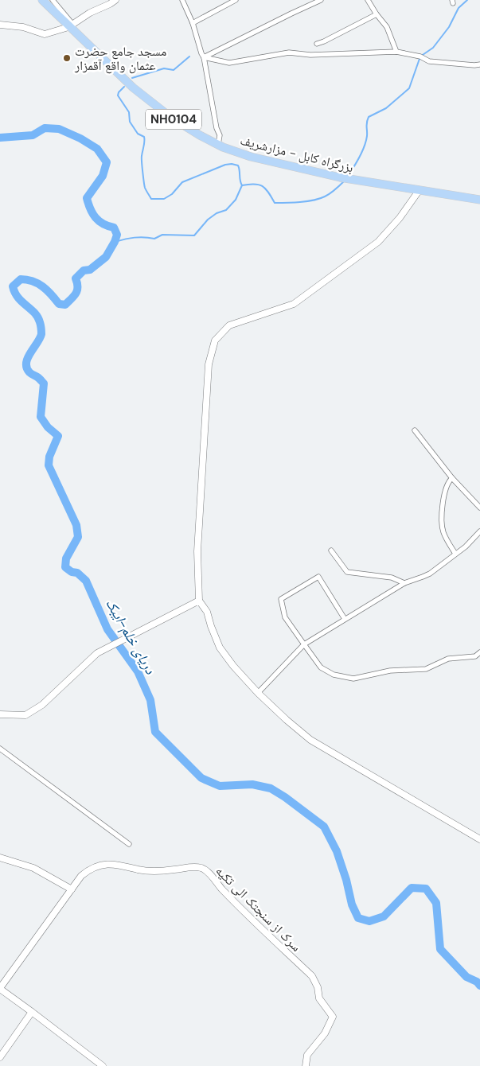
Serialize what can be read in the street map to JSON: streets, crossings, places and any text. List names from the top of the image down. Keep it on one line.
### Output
{"streets":{"highway":["NH0104","بزرگراه کابل - مزارشریف"],"main road":["سرک از سنجتک الی تکیه"]},"water":["دریای خلم-ایبک"],"places":["مسجد جامع حضرت عثمان واقع آقمزار"]}
